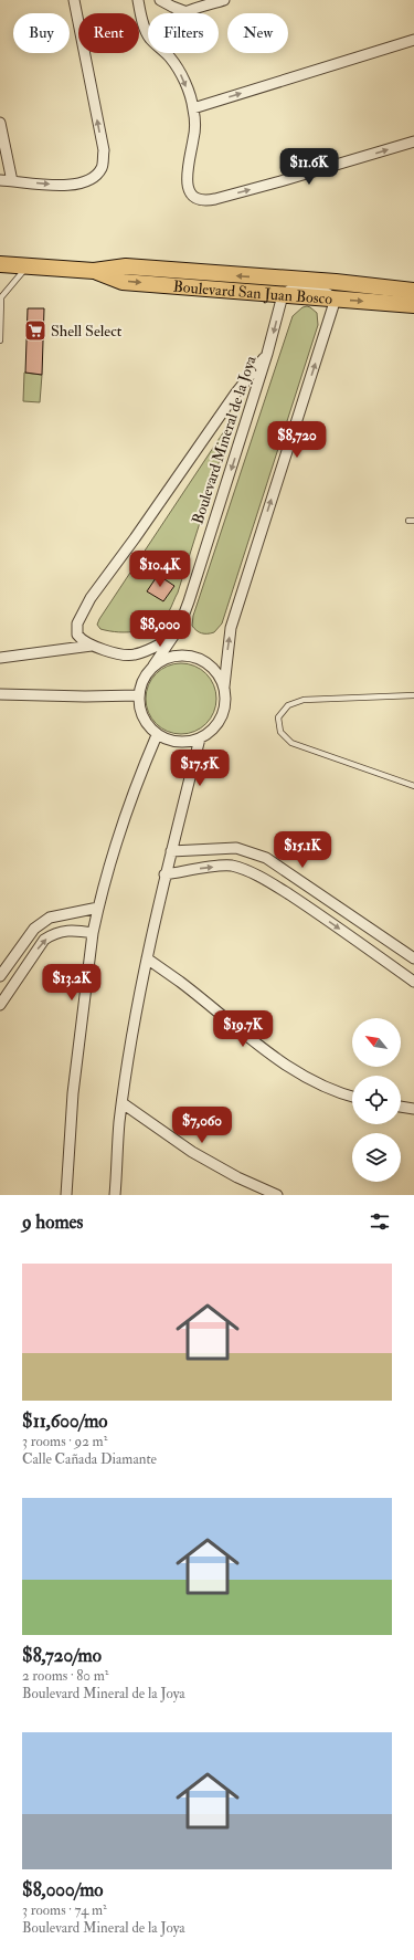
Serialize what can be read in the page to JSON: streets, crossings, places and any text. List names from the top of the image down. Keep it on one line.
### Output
{"streets":{"main road":["Boulevard San Juan Bosco"],"street":["Boulevard Mineral de la Joya"]},"crossings":[["Boulevard San Juan Bosco","Boulevard Mineral de la Joya"]],"places":{"supermarket":["Shell Select"]},"north":"top left","page":{"chip":["Buy","Rent","Filters","New"],"price":["$11.6K","$8,720","$10.4K","$8,000","$17.5K","$15.1K","$13.2K","$19.7K","$7,060"],"heading":"9 homes","list":[{"name":"$11,600/mo","note":"3 rooms · 92 m² · Calle Cañada Diamante"},{"name":"$8,720/mo","note":"2 rooms · 80 m² · Boulevard Mineral de la Joya"},{"name":"$8,000/mo","note":"3 rooms · 74 m² · Boulevard Mineral de la Joya"}]}}
